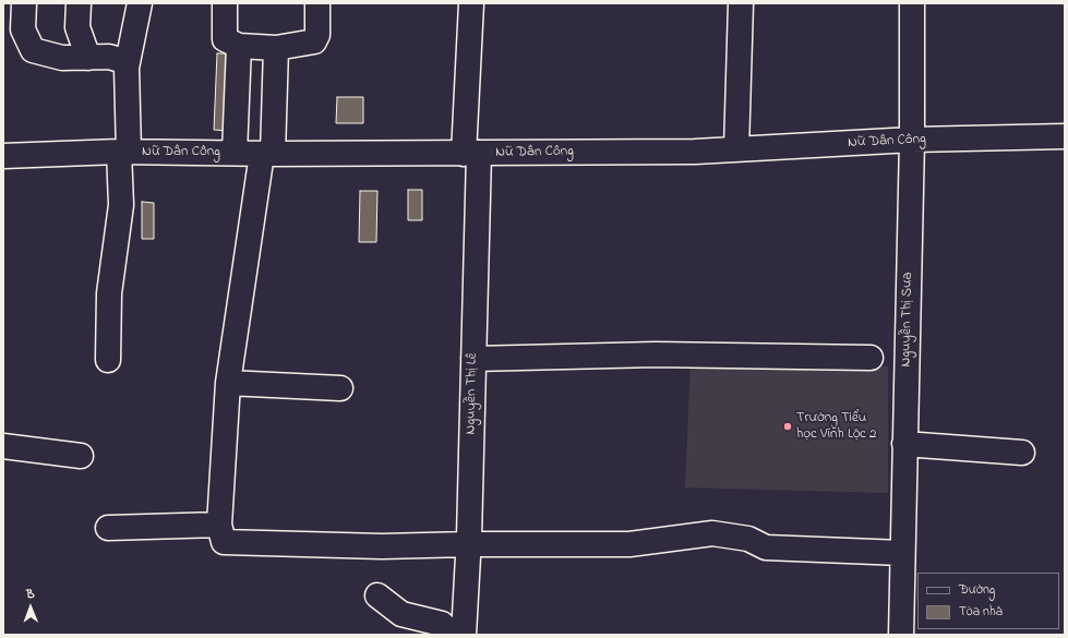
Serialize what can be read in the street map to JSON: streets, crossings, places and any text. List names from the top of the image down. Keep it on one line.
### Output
{"streets":{"street":["Nữ Dân Công","Nguyễn Thị Sưa","Nguyễn Thị Lê"]},"crossings":[["Nữ Dân Công","Nguyễn Thị Sưa"],["Nữ Dân Công","Nguyễn Thị Lê"]],"places":["Trường Tiểu học Vĩnh Lộc 2"],"legend":["Đường","Tòa nhà"],"north":"top"}
